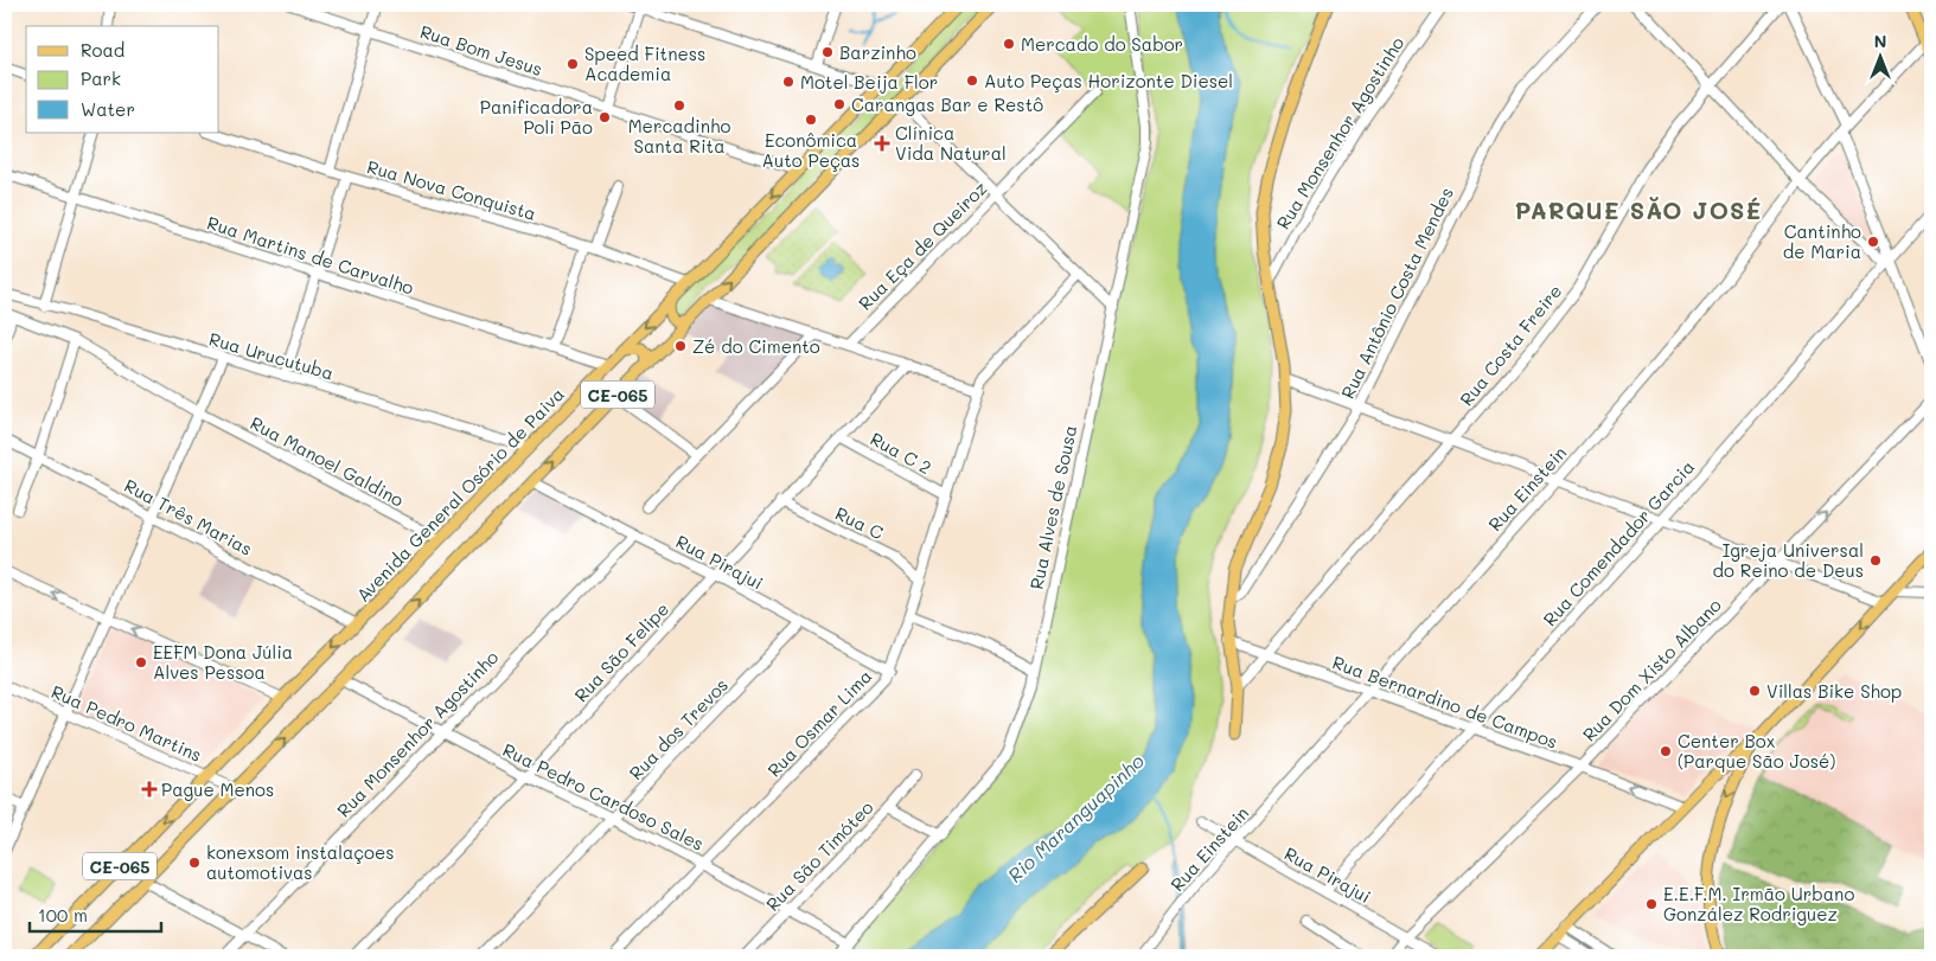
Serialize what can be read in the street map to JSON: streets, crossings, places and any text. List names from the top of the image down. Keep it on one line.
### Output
{"streets":{"main road":["CE-065","Avenida General Osório de Paiva"],"street":["Rua Bom Jesus","Rua Monsenhor Agostinho","Rua Nova Conquista","Rua Eça de Queiroz","Rua Martins de Carvalho","Rua Antônio Costa Mendes","Rua Costa Freire","Rua Urucutuba","Rua C 2","Rua Manoel Galdino","Rua Einstein","Rua Alves de Sousa","Rua Três Marias","Rua C","Rua Comendador Garcia","Rua Pirajui","Rua São Felipe","Rua Dom Xisto Albano","Rua Bernardino de Campos","Rua Pedro Martins","Rua Osmar Lima","Rua dos Trevos","Rua Pedro Cardoso Sales","Rua São Timóteo"]},"crossings":[["Rua Bom Jesus","Avenida General Osório de Paiva"],["Rua Monsenhor Agostinho","Rua Pirajui"],["Rua Monsenhor Agostinho","Rua Pedro Cardoso Sales"],["Rua Nova Conquista","Avenida General Osório de Paiva"],["Rua Martins de Carvalho","Avenida General Osório de Paiva"],["Rua Costa Freire","Rua Bernardino de Campos"],["Rua Urucutuba","Avenida General Osório de Paiva"],["CE-065","Rua Pirajui"],["CE-065","Rua Pedro Martins"],["CE-065","Rua Pedro Cardoso Sales"],["Rua C 2","Rua São Felipe"],["Rua C 2","Rua Osmar Lima"],["Rua Manoel Galdino","Avenida General Osório de Paiva"],["Rua Einstein","Rua Pirajui"],["Rua Einstein","Rua Bernardino de Campos"],["Avenida General Osório de Paiva","Rua Três Marias"],["Avenida General Osório de Paiva","Rua Pedro Martins"],["Rua Alves de Sousa","Rua Pedro Cardoso Sales"],["Rua C","Rua São Felipe"],["Rua C","Rua Osmar Lima"],["Rua Comendador Garcia","Rua Pirajui"],["Rua Comendador Garcia","Rua Bernardino de Campos"],["Rua Pirajui","Rua São Felipe"],["Rua Pirajui","Rua Dom Xisto Albano"],["Rua Pirajui","Rua Osmar Lima"],["Rua Pirajui","Rua dos Trevos"],["Rua São Felipe","Rua Pedro Cardoso Sales"],["Rua Dom Xisto Albano","Rua Bernardino de Campos"],["Rua Osmar Lima","Rua Pedro Cardoso Sales"],["Rua dos Trevos","Rua Pedro Cardoso Sales"],["Rua Pedro Cardoso Sales","Rua São Timóteo"]],"districts":["PARQUE SĂO JOSÉ"],"water":["Rio Maranguapinho"],"places":{"other":["Mercado do Sabor","Barzinho","Speed Fitness Academia","Auto Peças Horizonte Diesel","Motel Beija Flor","Carangas Bar e Restô","Mercadinho Santa Rita","Panificadora Poli Pão","Econômica Auto Peças","Cantinho de Maria","Zé do Cimento","Igreja Universal do Reino de Deus","EEFM Dona Júlia Alves Pessoa","Villas Bike Shop","Center Box (Parque São José)","konexsom instalaçoes automotivas","E.E.F.M. Irmão Urbano González Rodriguez"],"health":["Clínica Vida Natural","Pague Menos"]},"legend":["Road","Park","Water"],"scale_bar":"100 m","north":"top"}
